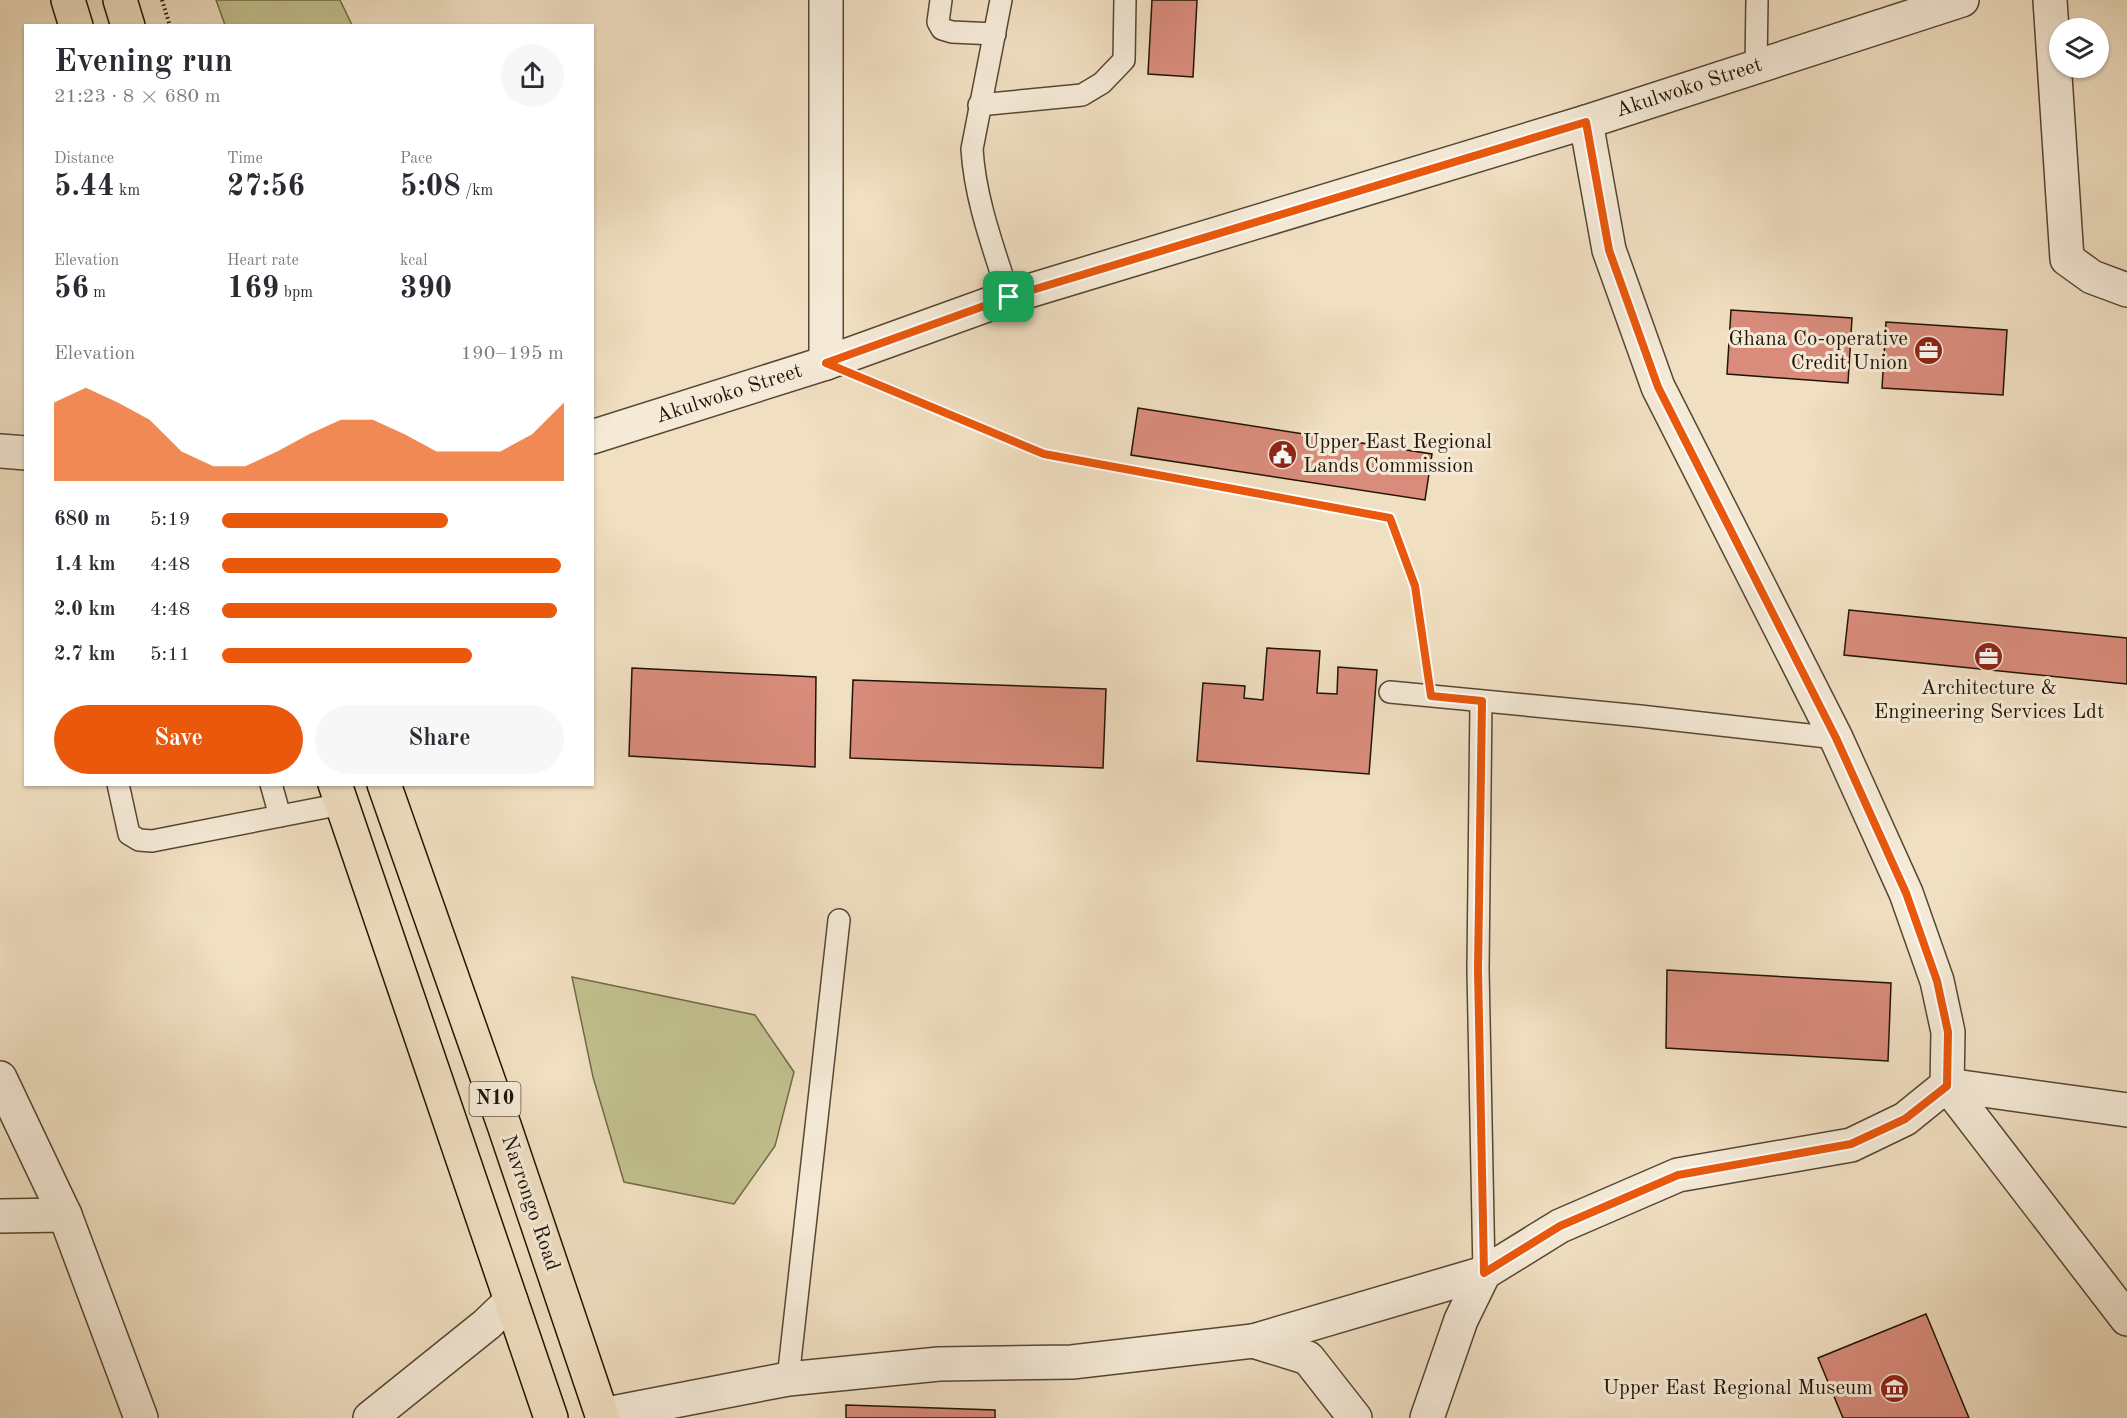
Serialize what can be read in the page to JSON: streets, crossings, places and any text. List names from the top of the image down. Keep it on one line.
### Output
{"streets":{"highway":["N10","Navrongo Road"],"street":["Akulwoko Street"]},"places":{"office":["Ghana Co-operative Credit Union","Architecture & Engineering Services Ldt"],"public building":["Upper East Regional Lands Commission"],"museum":["Upper East Regional Museum"]},"page":{"heading":["Evening run","21:23 · 8 × 680 m"],"stats":[["Distance","5.44 km"],["Time","27:56"],["Pace","5:08 /km"],["Elevation","56 m"],["Heart rate","169 bpm"],["kcal","390"]],"chart":["Elevation","190–195 m"],"list":[{"name":"680 m","note":"5:19"},{"name":"1.4 km","note":"4:48"},{"name":"2.0 km","note":"4:48"},{"name":"2.7 km","note":"5:11"}],"buttons":["Save","Share"]}}
